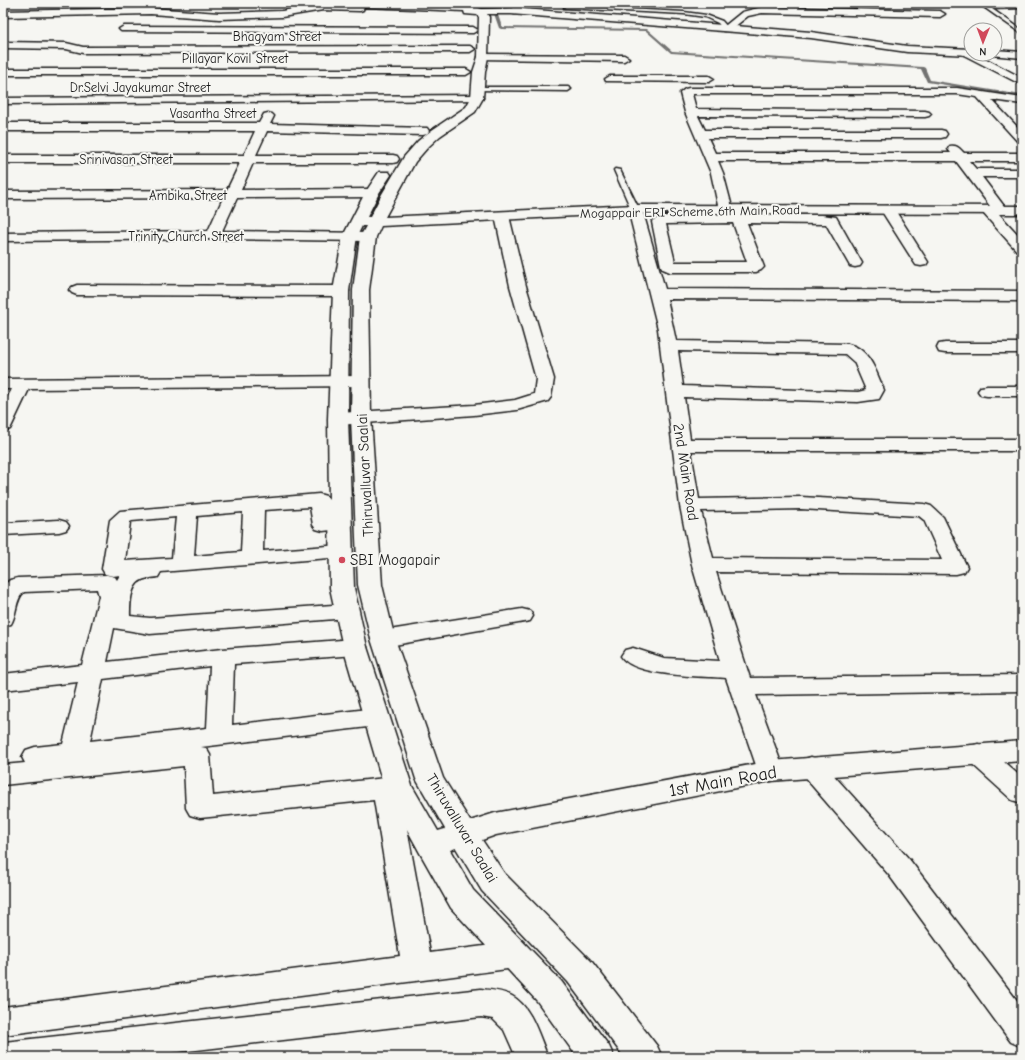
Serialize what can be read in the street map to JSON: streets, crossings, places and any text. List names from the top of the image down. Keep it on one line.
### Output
{"streets":{"main road":["Mogappair ERI Scheme 6th Main Road","Thiruvalluvar Saalai","1st Main Road"],"street":["Bhagyam Street","Pillayar Kovil Street","Dr.Selvi Jayakumar Street","Vasantha Street","Srinivasan Street","Ambika Street","Trinity Church Street","2nd Main Road"]},"crossings":[["Bhagyam Street","Thiruvalluvar Saalai"],["Pillayar Kovil Street","Dr.Selvi Jayakumar Street"],["Pillayar Kovil Street","Thiruvalluvar Saalai"],["Dr.Selvi Jayakumar Street","Thiruvalluvar Saalai"],["Vasantha Street","Thiruvalluvar Saalai"],["Srinivasan Street","Thiruvalluvar Saalai"],["Ambika Street","Thiruvalluvar Saalai"],["Mogappair ERI Scheme 6th Main Road","Trinity Church Street"],["Mogappair ERI Scheme 6th Main Road","2nd Main Road"],["Mogappair ERI Scheme 6th Main Road","Thiruvalluvar Saalai"],["Trinity Church Street","Thiruvalluvar Saalai"],["2nd Main Road","1st Main Road"],["Thiruvalluvar Saalai","1st Main Road"]],"places":["SBI Mogapair"],"north":"bottom"}
